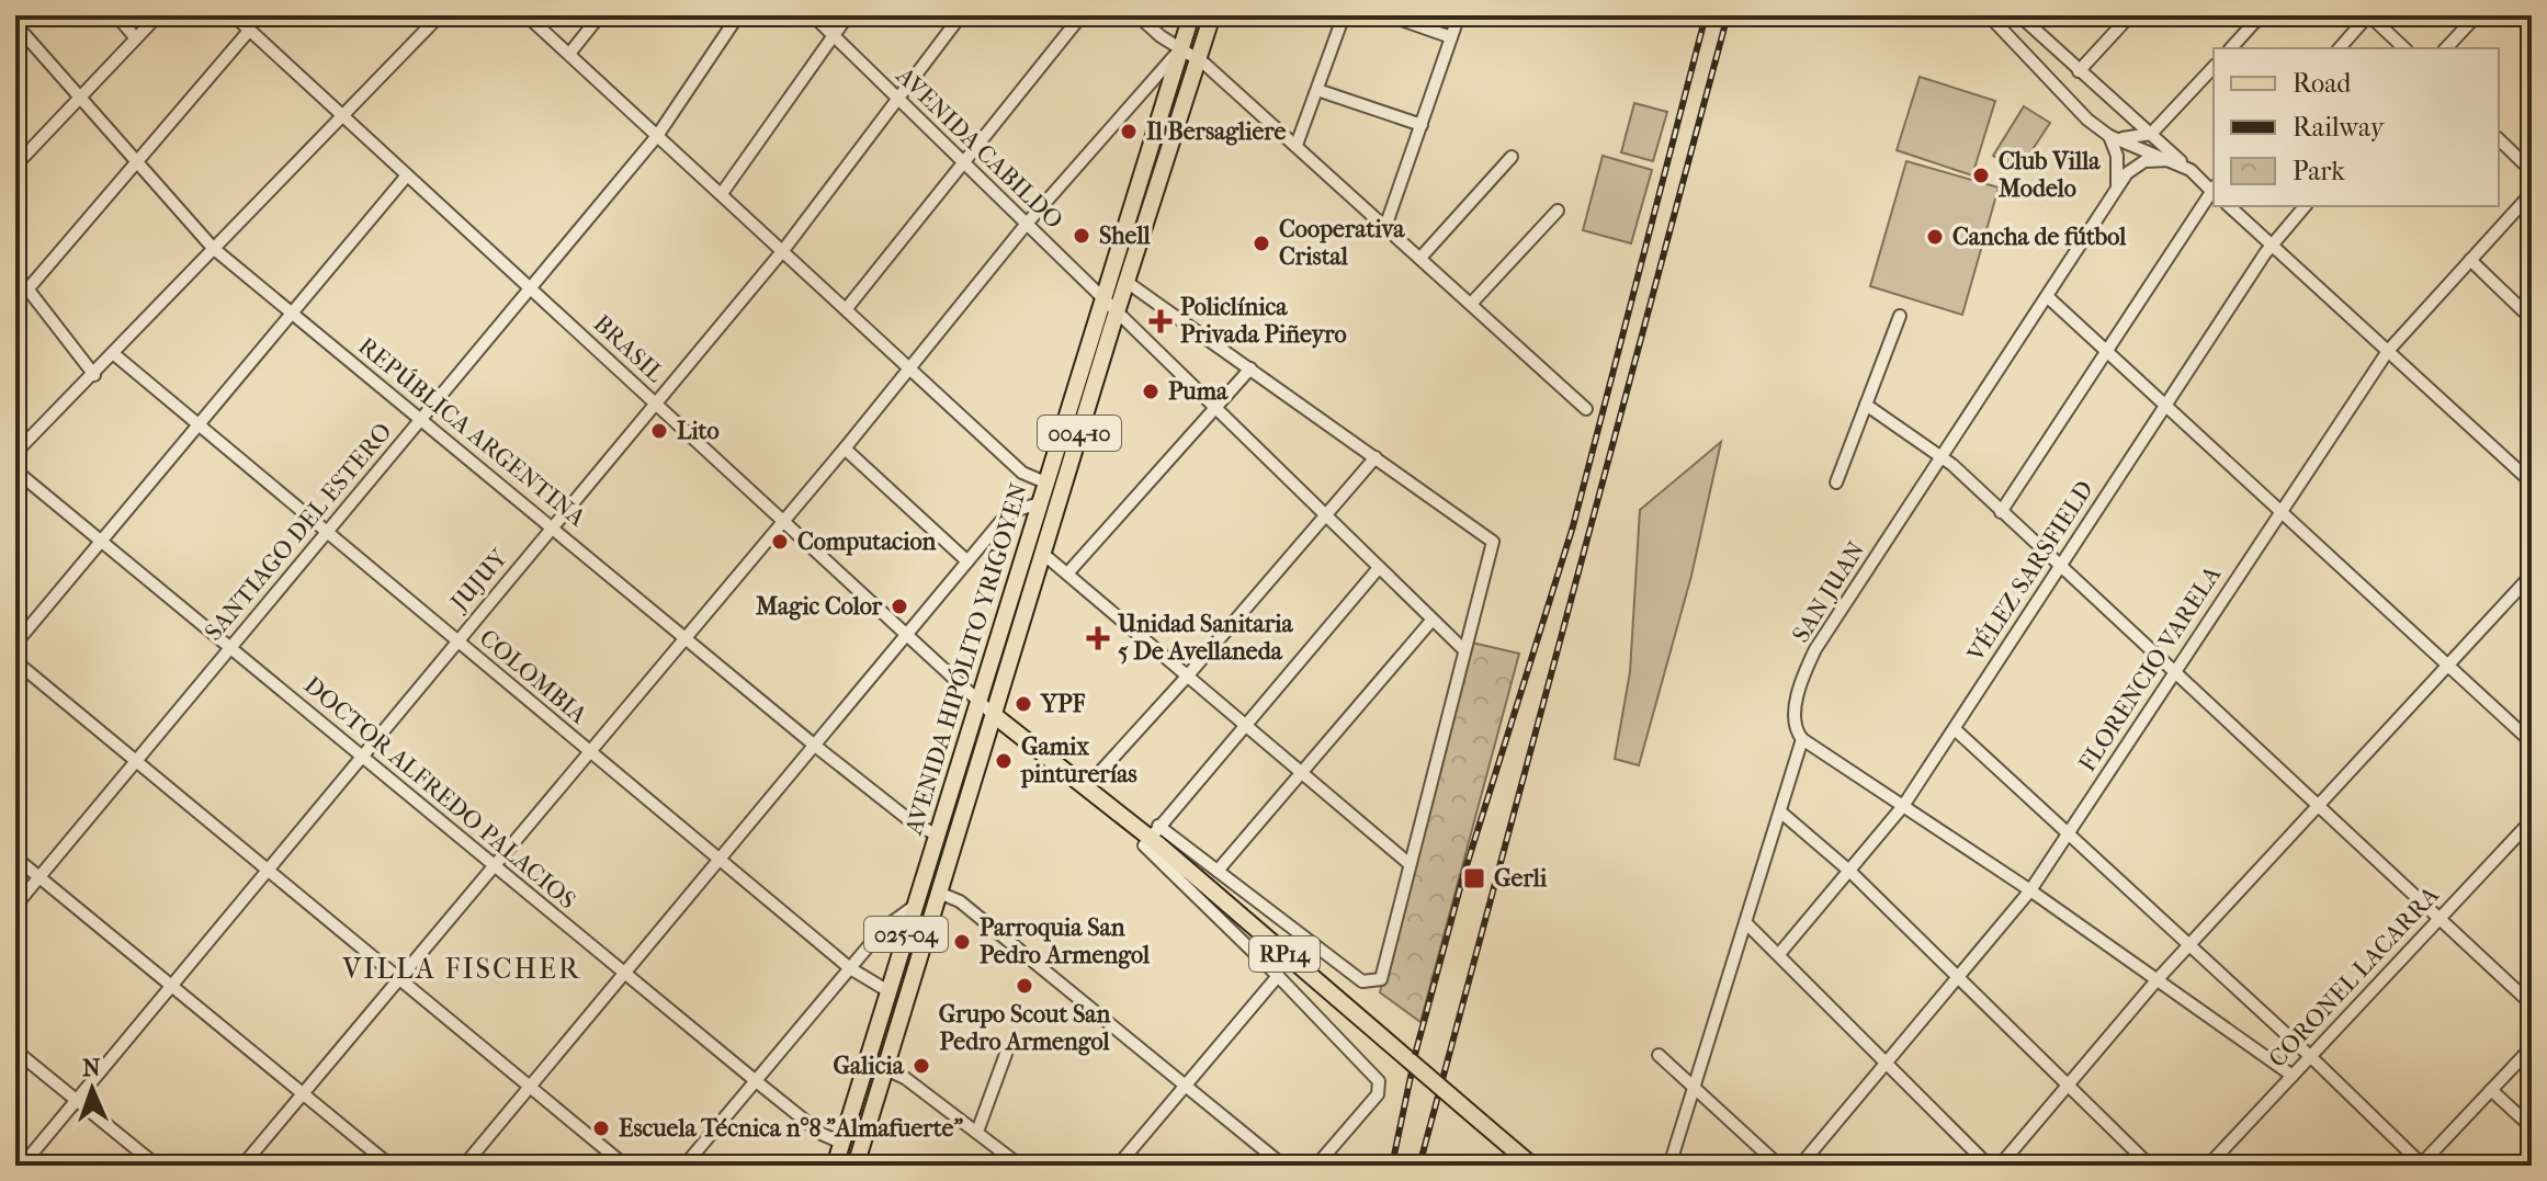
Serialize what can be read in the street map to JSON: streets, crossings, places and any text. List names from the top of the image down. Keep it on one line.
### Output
{"streets":{"main road":["004-10","AVENIDA HIPÓLITO YRIGOYEN","025-04","RP14"],"street":["AVENIDA CABILDO","BRASIL","REPÚBLICA ARGENTINA","SANTIAGO DEL ESTERO","VÉLEZ SARSFIELD","JUJUY","SAN JUAN","FLORENCIO VARELA","COLOMBIA","DOCTOR ALFREDO PALACIOS","CORONEL LACARRA"]},"crossings":[["AVENIDA CABILDO","JUJUY"],["AVENIDA CABILDO","AVENIDA HIPÓLITO YRIGOYEN"],["BRASIL","SANTIAGO DEL ESTERO"],["BRASIL","JUJUY"],["BRASIL","AVENIDA HIPÓLITO YRIGOYEN"],["BRASIL","RP14"],["REPÚBLICA ARGENTINA","SANTIAGO DEL ESTERO"],["REPÚBLICA ARGENTINA","JUJUY"],["REPÚBLICA ARGENTINA","AVENIDA HIPÓLITO YRIGOYEN"],["SANTIAGO DEL ESTERO","COLOMBIA"],["SANTIAGO DEL ESTERO","DOCTOR ALFREDO PALACIOS"],["JUJUY","COLOMBIA"],["JUJUY","DOCTOR ALFREDO PALACIOS"],["AVENIDA HIPÓLITO YRIGOYEN","COLOMBIA"],["AVENIDA HIPÓLITO YRIGOYEN","DOCTOR ALFREDO PALACIOS"],["AVENIDA HIPÓLITO YRIGOYEN","RP14"]],"districts":["VILLA FISCHER"],"places":{"other":["Il Bersagliere","Club Villa Modelo","Shell","Cancha de fútbol","Cooperativa Cristal","Puma","Lito","Computacion","Magic Color","YPF","Gamix pinturerías","Parroquia San Pedro Armengol","Grupo Scout San Pedro Armengol","Galicia","Escuela Técnica n°8 \"Almafuerte\""],"health":["Policlínica Privada Piñeyro","Unidad Sanitaria 5 De Avellaneda"],"transit":["Gerli"]},"legend":["Road","Railway","Park"],"north":"top"}
